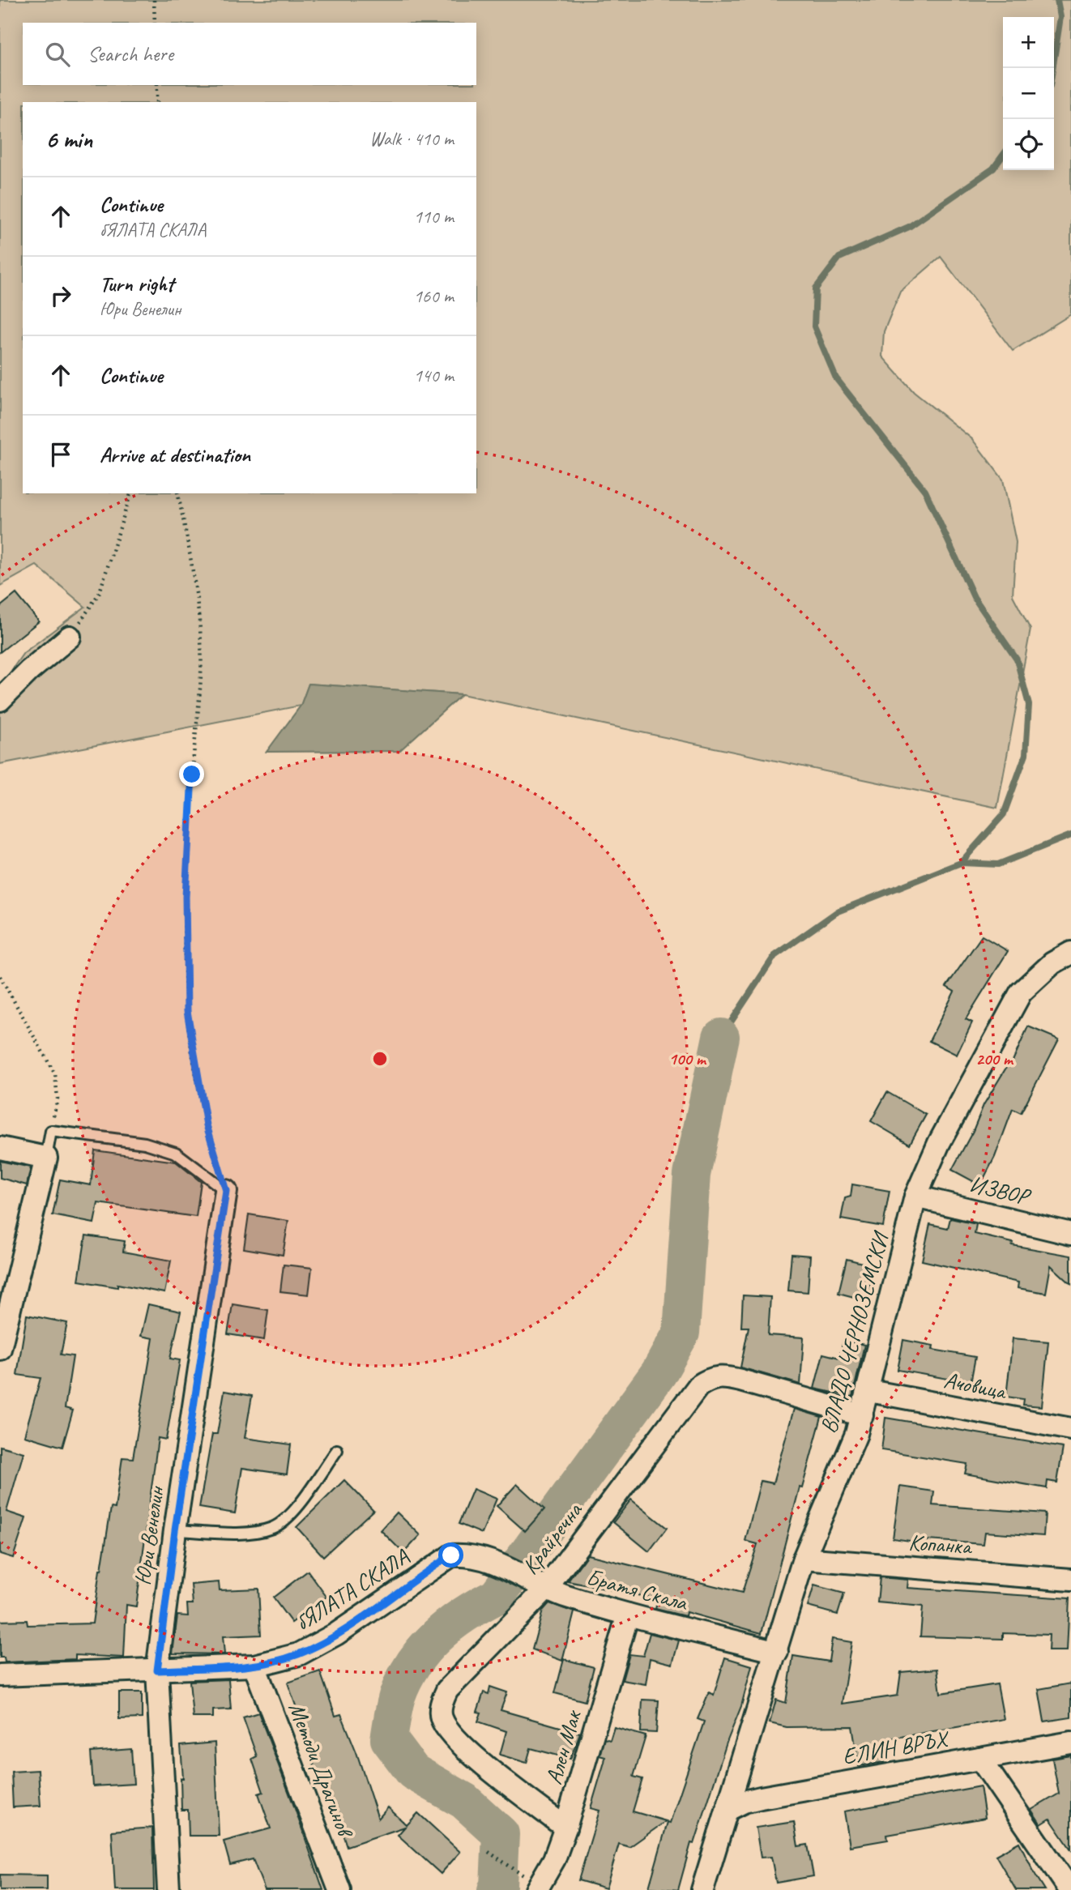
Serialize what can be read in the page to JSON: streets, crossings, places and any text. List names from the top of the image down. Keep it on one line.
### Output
{"streets":{"street":["ИЗВОР","ВЛАДО ЧЕРНОЗЕМСКИ","Ачовица","Юри Венелин","Крайречна","Копанка","бЯЛАТА СКАЛА","Братя Скала","Ален Мак","ЕЛИН ВРЪХ","Методи Драгинов"]},"crossings":[["ИЗВОР","ВЛАДО ЧЕРНОЗЕМСКИ"],["ВЛАДО ЧЕРНОЗЕМСКИ","Ачовица"],["ВЛАДО ЧЕРНОЗЕМСКИ","Крайречна"],["ВЛАДО ЧЕРНОЗЕМСКИ","Копанка"],["ВЛАДО ЧЕРНОЗЕМСКИ","Братя Скала"],["ВЛАДО ЧЕРНОЗЕМСКИ","ЕЛИН ВРЪХ"],["Юри Венелин","бЯЛАТА СКАЛА"],["Крайречна","Братя Скала"],["Крайречна","Ален Мак"],["бЯЛАТА СКАЛА","Братя Скала"],["бЯЛАТА СКАЛА","Методи Драгинов"],["Братя Скала","Ален Мак"]],"page":{"map_buttons":["+","−"],"search":"Search here","heading":["6 min","Walk · 410 m"],"list":[["Continue","бЯЛАТА СКАЛА","110 m"],["Turn right","Юри Венелин","160 m"],["Continue","140 m"],"Arrive at destination"]},"rings":["100 m","200 m"]}
